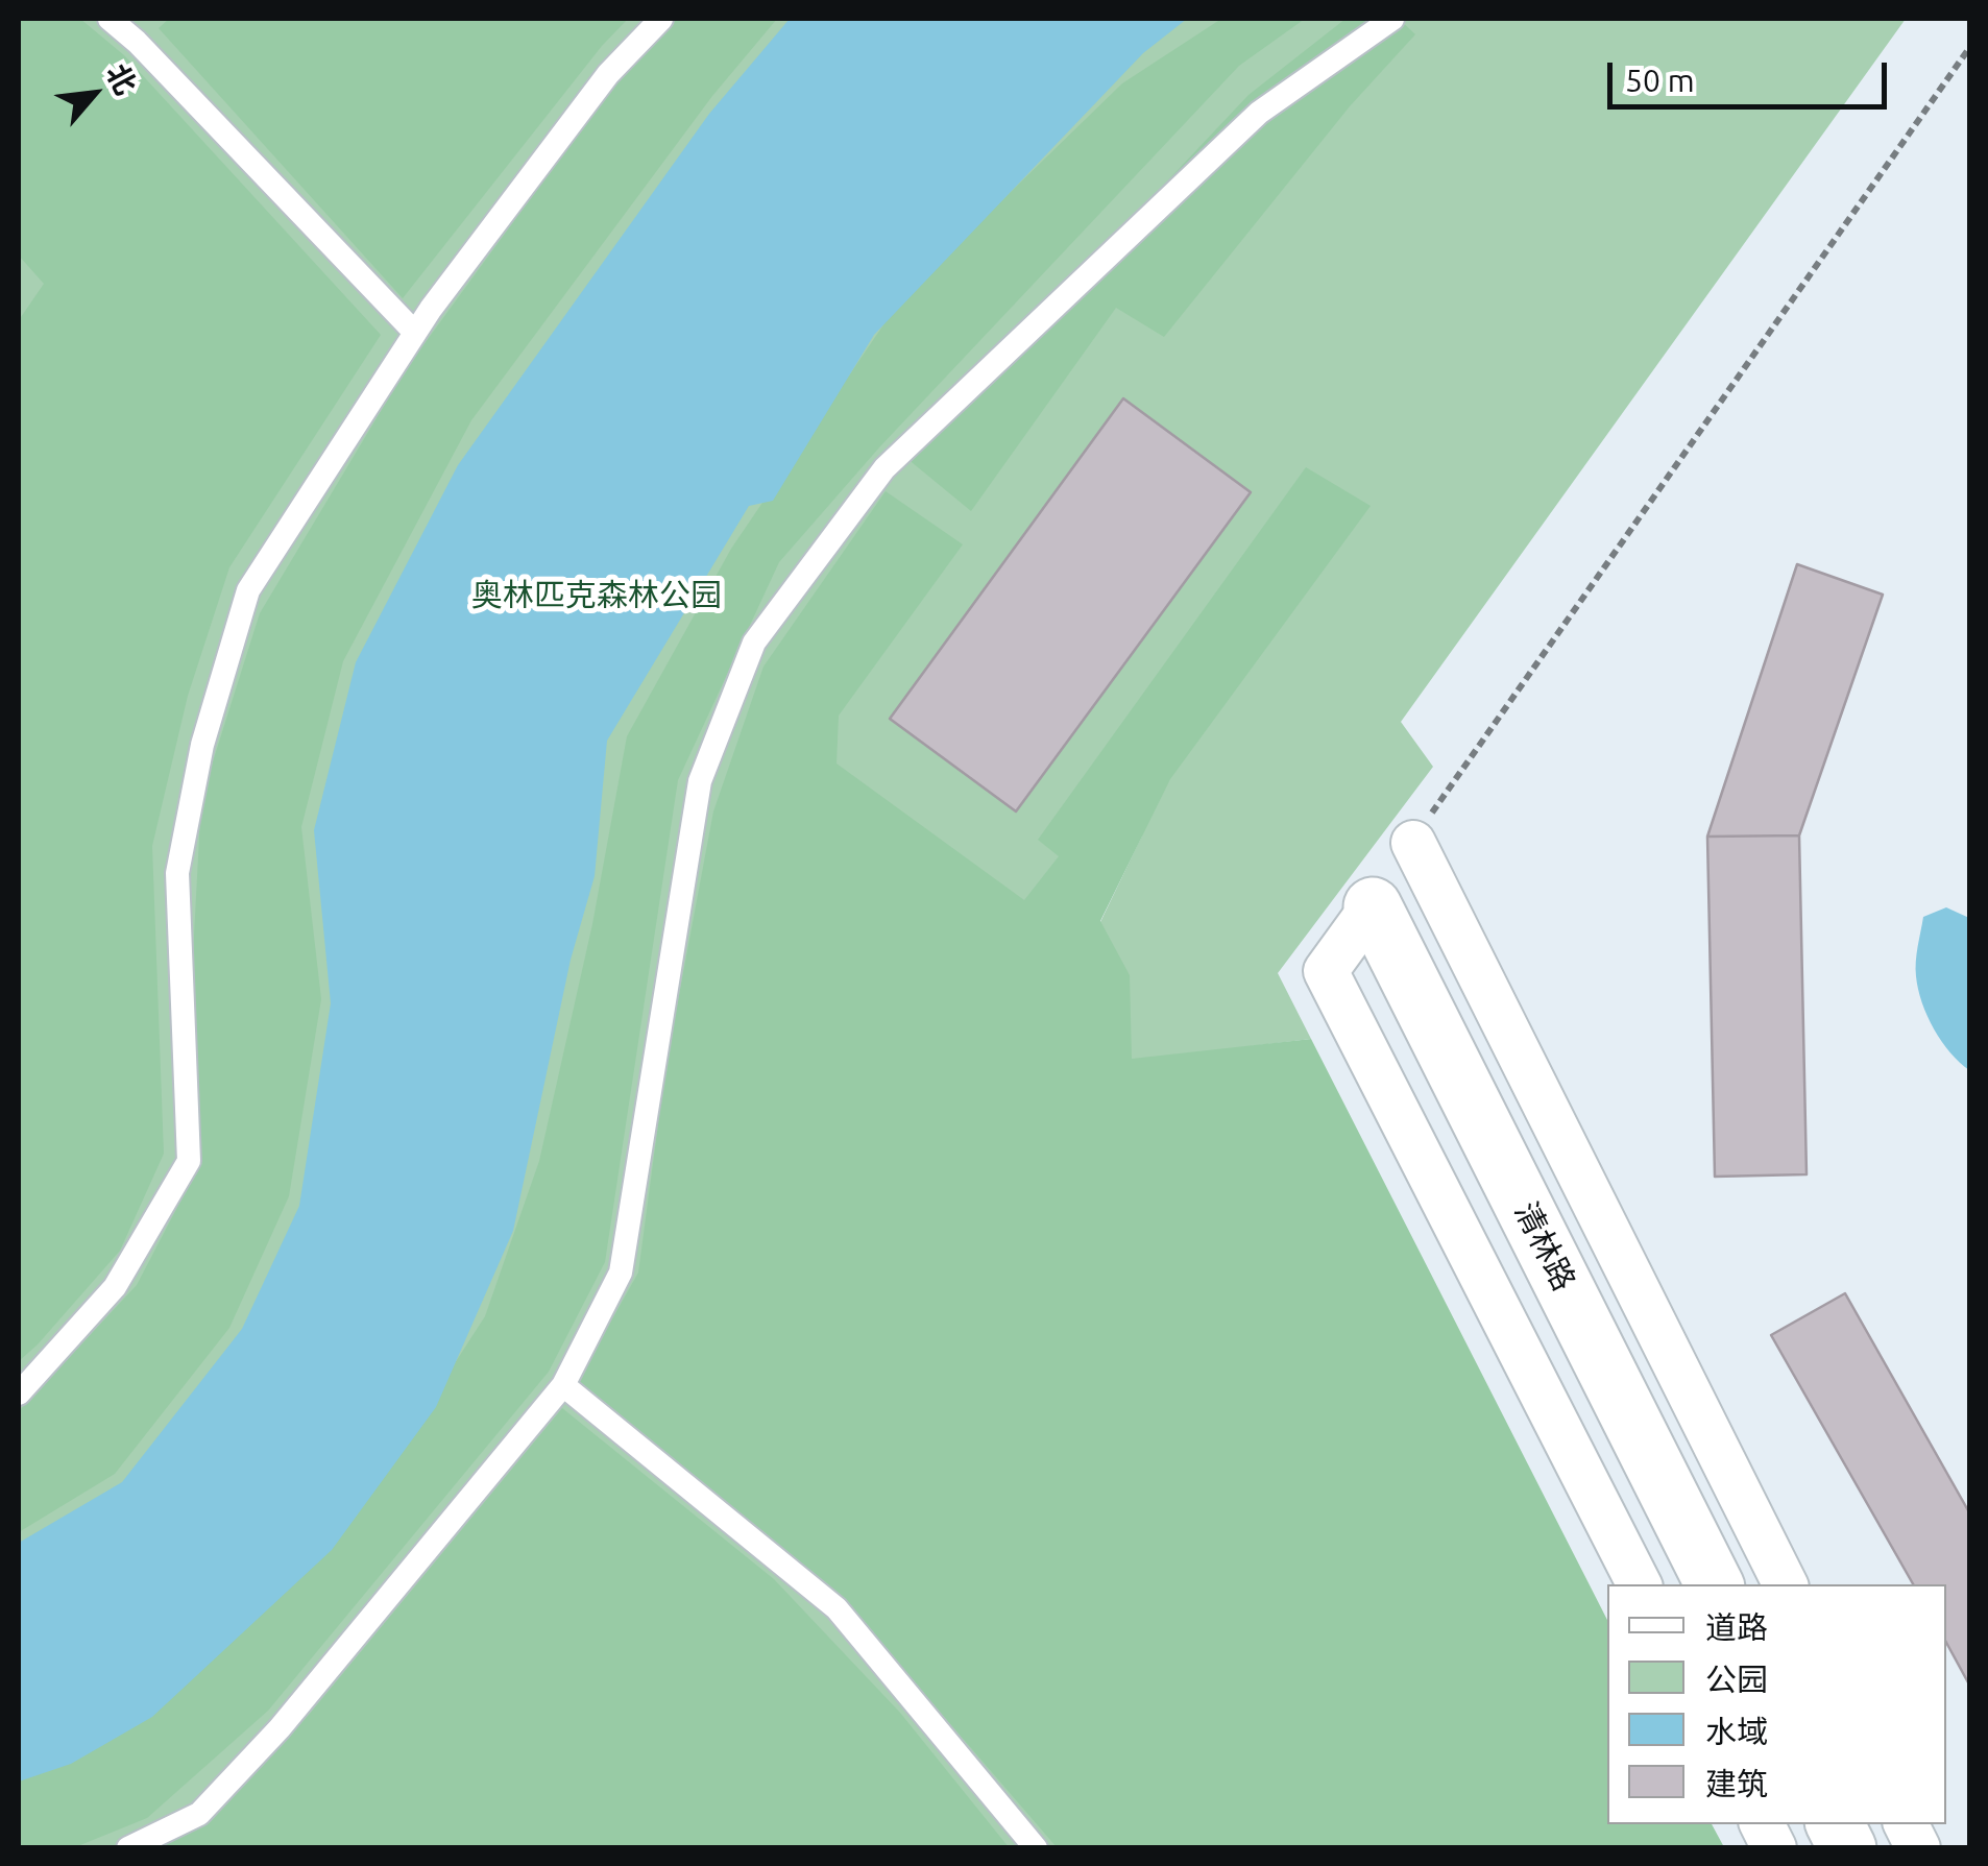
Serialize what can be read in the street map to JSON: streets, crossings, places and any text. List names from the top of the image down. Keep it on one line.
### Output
{"streets":{"street":["清林路"]},"parks":["奥林匹克森林公园"],"legend":["道路","公园","水域","建筑"],"scale_bar":"50 m","north":"top right"}
